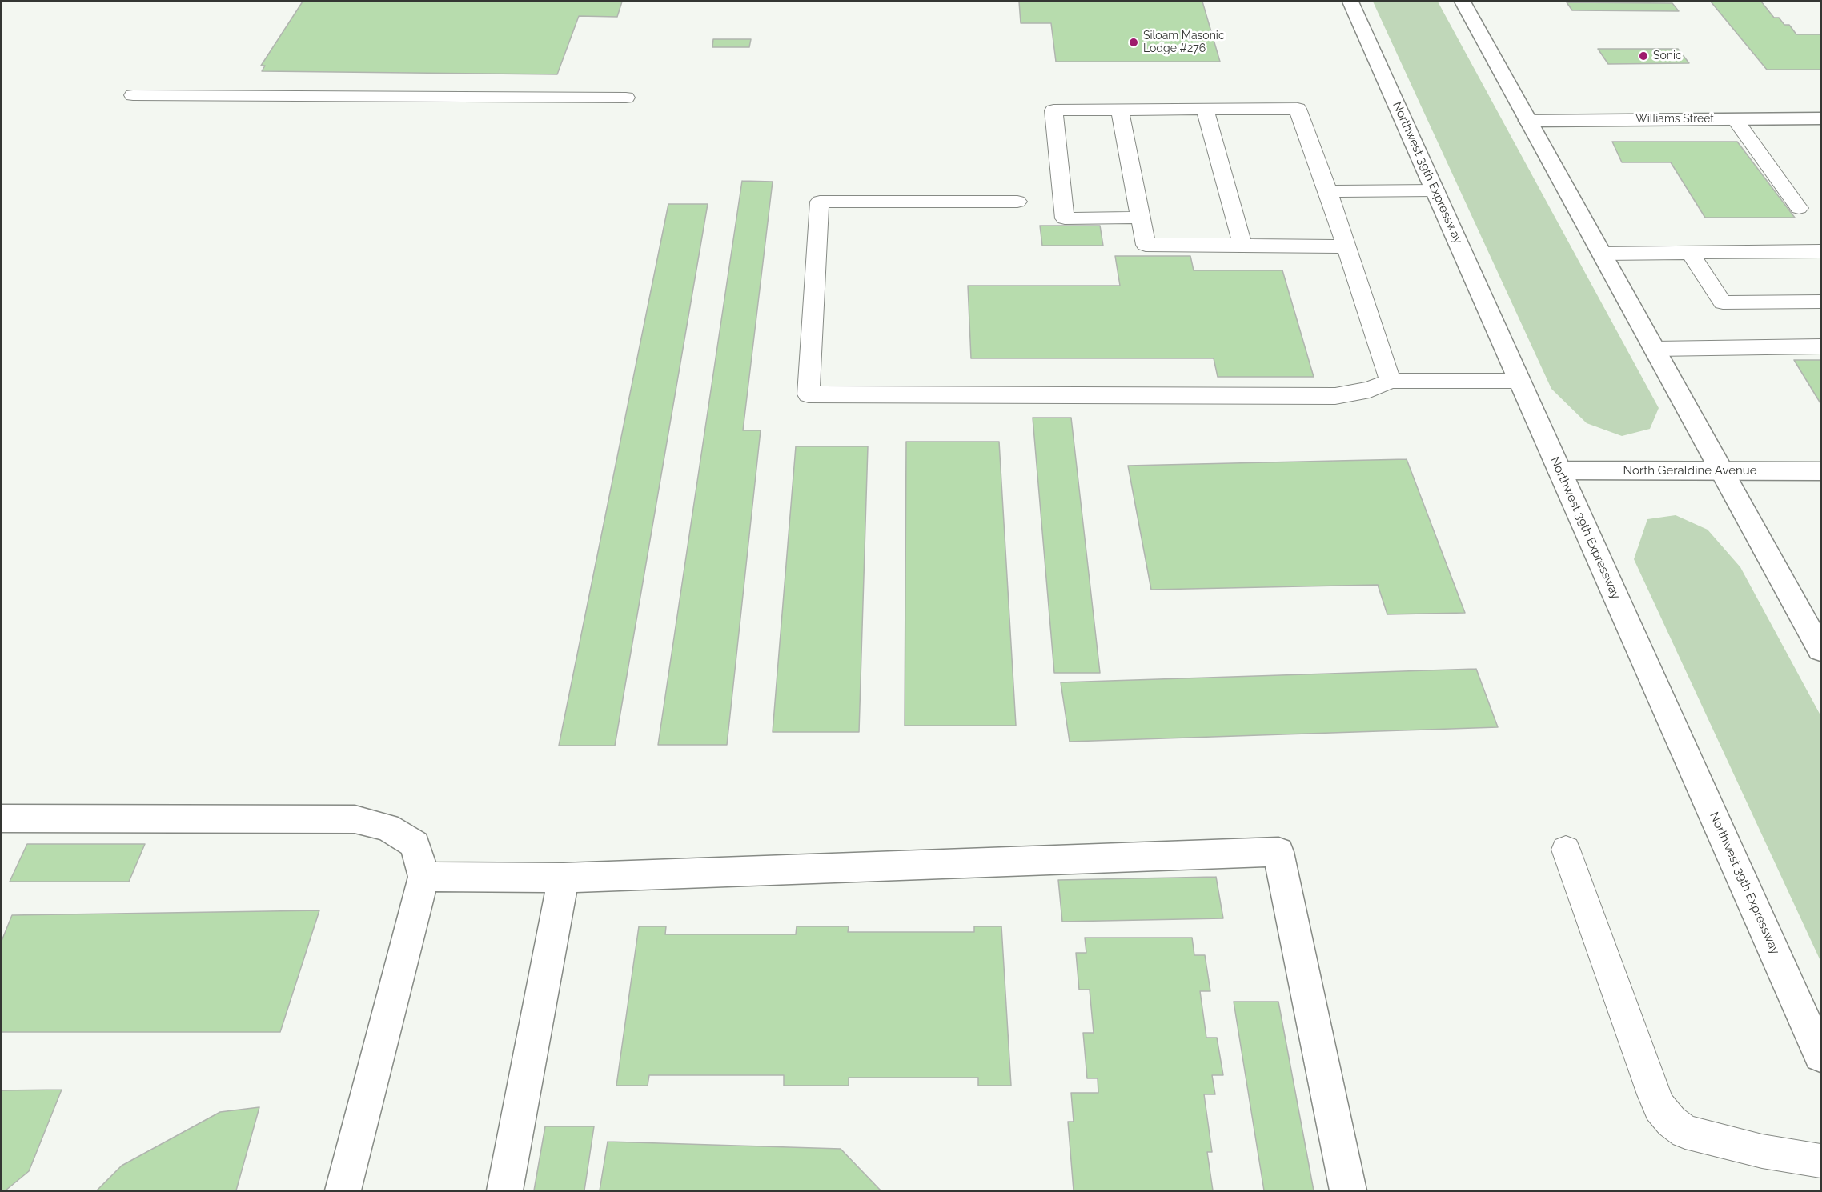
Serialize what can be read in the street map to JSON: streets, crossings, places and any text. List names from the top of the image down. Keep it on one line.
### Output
{"streets":{"main road":["Williams Street","Northwest 39th Expressway","North Geraldine Avenue"]},"crossings":[["Northwest 39th Expressway","North Geraldine Avenue"]],"places":["Siloam Masonic Lodge #276","Sonic"]}
